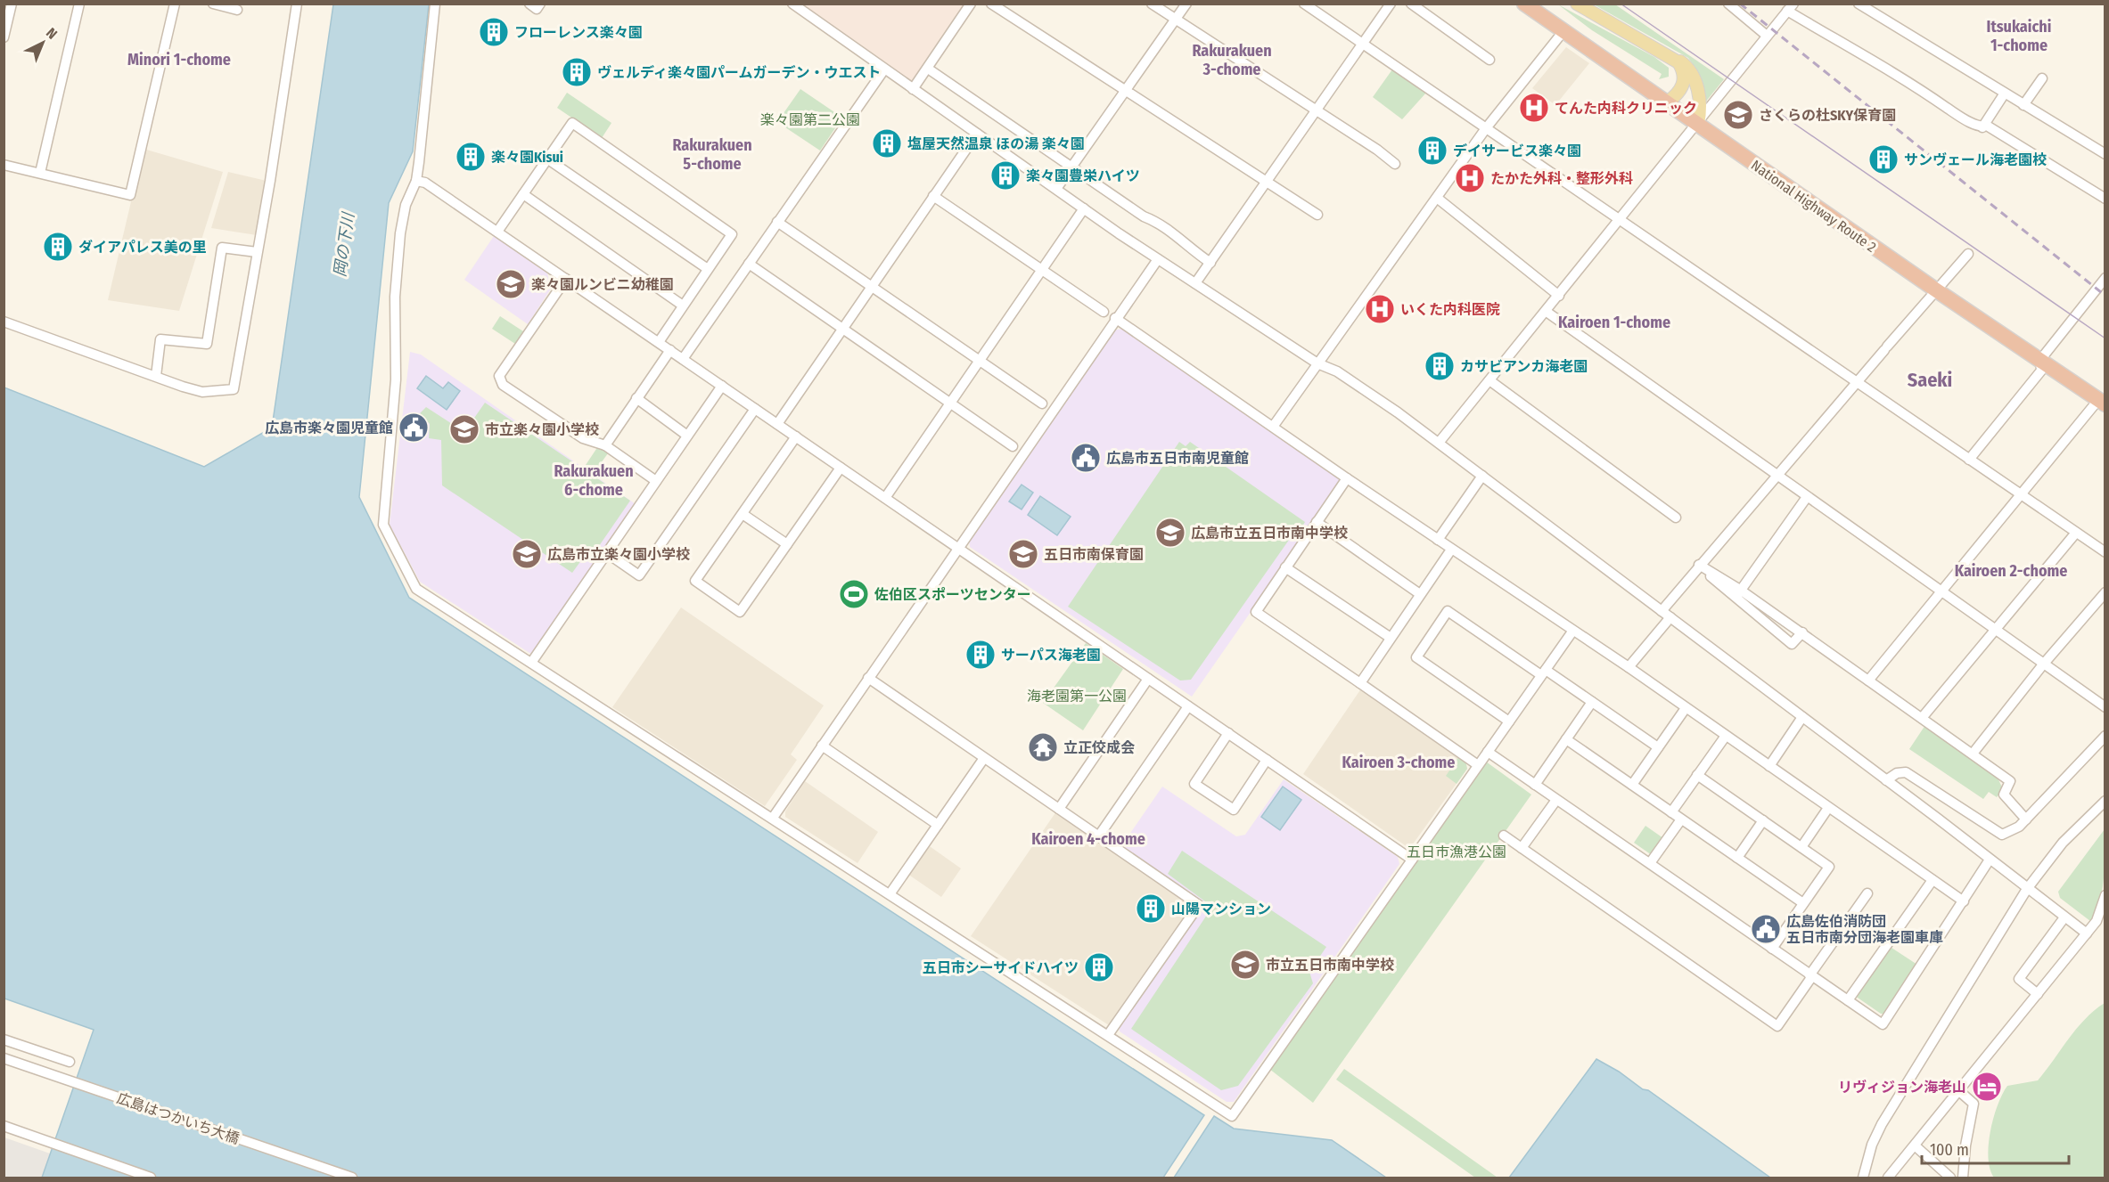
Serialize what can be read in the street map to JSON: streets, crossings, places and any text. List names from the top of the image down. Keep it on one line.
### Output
{"streets":{"highway":["National Highway Route 2"],"street":["広島はつかいち大橋"]},"districts":["Itsukaichi 1-chome","Rakurakuen 3-chome","Minori 1-chome","Rakurakuen 5-chome","Kairoen 1-chome","Saeki","Rakurakuen 6-chome","Kairoen 2-chome","Kairoen 3-chome","Kairoen 4-chome"],"water":["岡の下川"],"parks":["楽々園第二公園","海老園第一公園","五日市漁港公園"],"places":{"building":["フローレンス楽々園","ヴェルディ楽々園パームガーデン・ウエスト","塩屋天然温泉 ほの湯 楽々園","デイサービス楽々園","楽々園Kisui","サンヴェール海老園校","楽々園豊栄ハイツ","ダイアパレス美の里","カサビアンカ海老園","サーパス海老園","山陽マンション","五日市シーサイドハイツ"],"hospital":["てんた内科クリニック","たかた外科・整形外科","いくた内科医院"],"school or university":["さくらの杜SKY保育園","楽々園ルンビニ幼稚園","市立楽々園小学校","広島市立五日市南中学校","広島市立楽々園小学校","五日市南保育園","市立五日市南中学校"],"public building":["広島市楽々園児童館","広島市五日市南児童館","広島佐伯消防団 五日市南分団海老園車庫"],"sports":["佐伯区スポーツセンター"],"temple":["立正佼成会"],"hotel":["リヴィジョン海老山"]},"scale_bar":"100 m","north":"top right"}
